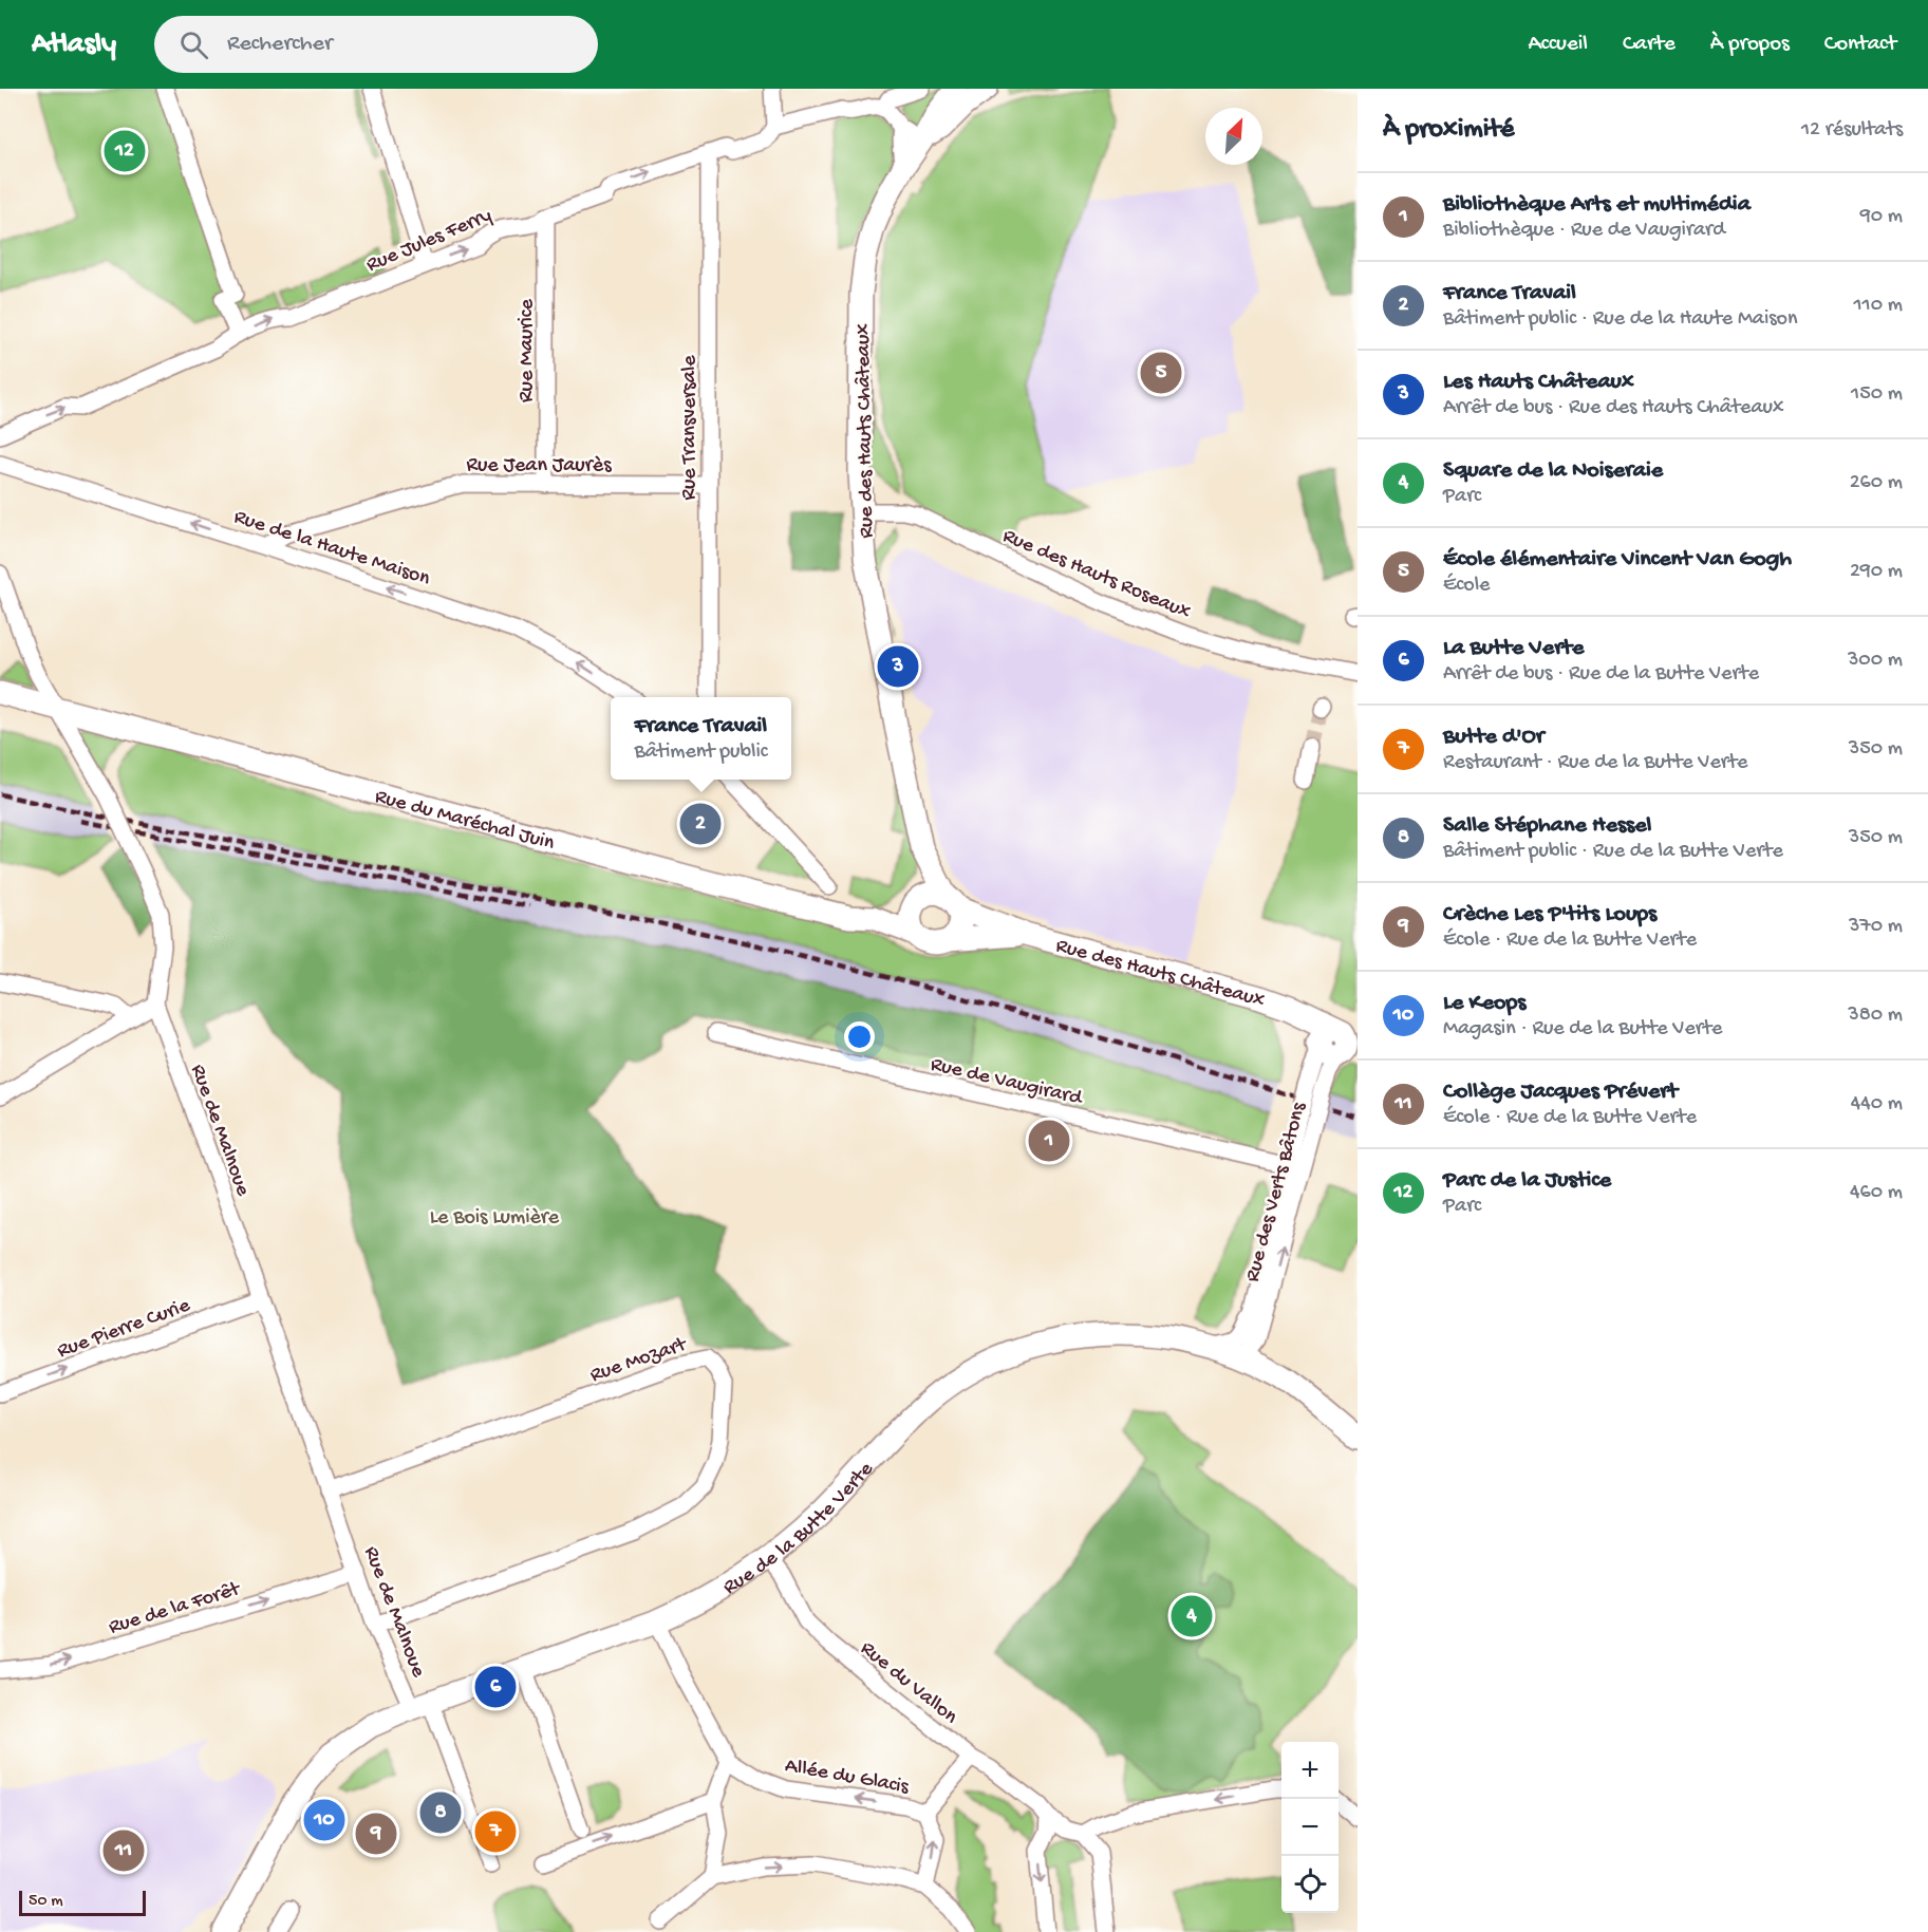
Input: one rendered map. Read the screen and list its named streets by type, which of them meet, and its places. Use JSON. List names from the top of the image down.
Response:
{
  "streets": {
    "street": [
      "Rue Jules Ferry",
      "Rue Maurice",
      "Rue Transversale",
      "Rue des Hauts Châteaux",
      "Rue Jean Jaurès",
      "Rue de la Haute Maison",
      "Rue des Hauts Roseaux",
      "Rue du Maréchal Juin",
      "Rue de Vaugirard",
      "Rue de Malnoue",
      "Rue des Verts Bâtons",
      "Rue Pierre Curie",
      "Rue Mozart",
      "Rue de la Butte Verte",
      "Rue de la Forêt",
      "Rue du Vallon",
      "Allée du Glacis"
    ]
  },
  "crossings": [
    ["Rue Jules Ferry", "Rue Maurice"],
    ["Rue Jules Ferry", "Rue Transversale"],
    ["Rue Maurice", "Rue Jean Jaurès"],
    ["Rue Transversale", "Rue Jean Jaurès"],
    ["Rue des Hauts Châteaux", "Rue des Hauts Roseaux"],
    ["Rue des Hauts Châteaux", "Rue du Maréchal Juin"],
    ["Rue des Hauts Châteaux", "Rue des Verts Bâtons"],
    ["Rue Jean Jaurès", "Rue de la Haute Maison"],
    ["Rue du Maréchal Juin", "Rue de Malnoue"],
    ["Rue de Vaugirard", "Rue des Verts Bâtons"],
    ["Rue de Malnoue", "Rue Pierre Curie"],
    ["Rue de Malnoue", "Rue Mozart"],
    ["Rue de Malnoue", "Rue de la Butte Verte"],
    ["Rue de Malnoue", "Rue de la Forêt"],
    ["Rue des Verts Bâtons", "Rue de la Butte Verte"],
    ["Rue de la Butte Verte", "Rue du Vallon"],
    ["Rue de la Butte Verte", "Allée du Glacis"],
    ["Rue du Vallon", "Allée du Glacis"]
  ],
  "one_way": [
    "Rue Jules Ferry",
    "Rue de la Haute Maison",
    "Rue Pierre Curie",
    "Rue de la Forêt",
    "Allée du Glacis"
  ],
  "parks": ["Le Bois Lumière"],
  "scale_bar": "50 m",
  "north": "top right",
  "page": {
    "header": "Atlasly",
    "search": "Rechercher",
    "nav": [
      "Accueil",
      "Carte",
      "À propos",
      "Contact"
    ],
    "heading": ["À proximité", "12 résultats"],
    "pins": [
      "12",
      "5",
      "3",
      "2",
      "1",
      "4",
      "6",
      "8",
      "10",
      "7",
      "9",
      "11"
    ],
    "list": [
      {
        "mark": "1",
        "name": "Bibliothèque Arts et multimédia",
        "note": "Bibliothèque · Rue de Vaugirard",
        "value": "90 m"
      },
      {
        "mark": "2",
        "name": "France Travail",
        "note": "Bâtiment public · Rue de la Haute Maison",
        "value": "110 m"
      },
      {
        "mark": "3",
        "name": "Les Hauts Châteaux",
        "note": "Arrêt de bus · Rue des Hauts Châteaux",
        "value": "150 m"
      },
      {
        "mark": "4",
        "name": "Square de la Noiseraie",
        "note": "Parc",
        "value": "260 m"
      },
      {
        "mark": "5",
        "name": "École élémentaire Vincent Van Gogh",
        "note": "École",
        "value": "290 m"
      },
      {
        "mark": "6",
        "name": "La Butte Verte",
        "note": "Arrêt de bus · Rue de la Butte Verte",
        "value": "300 m"
      },
      {
        "mark": "7",
        "name": "Butte d'Or",
        "note": "Restaurant · Rue de la Butte Verte",
        "value": "350 m"
      },
      {
        "mark": "8",
        "name": "Salle Stéphane Hessel",
        "note": "Bâtiment public · Rue de la Butte Verte",
        "value": "350 m"
      },
      {
        "mark": "9",
        "name": "Crèche Les P'tits Loups",
        "note": "École · Rue de la Butte Verte",
        "value": "370 m"
      },
      {
        "mark": "10",
        "name": "Le Keops",
        "note": "Magasin · Rue de la Butte Verte",
        "value": "380 m"
      },
      {
        "mark": "11",
        "name": "Collège Jacques Prévert",
        "note": "École · Rue de la Butte Verte",
        "value": "440 m"
      },
      {
        "mark": "12",
        "name": "Parc de la Justice",
        "note": "Parc",
        "value": "460 m"
      }
    ],
    "popup": ["France Travail", "Bâtiment public"],
    "map_buttons": ["+", "−"],
    "scale": "50 m"
  }
}
